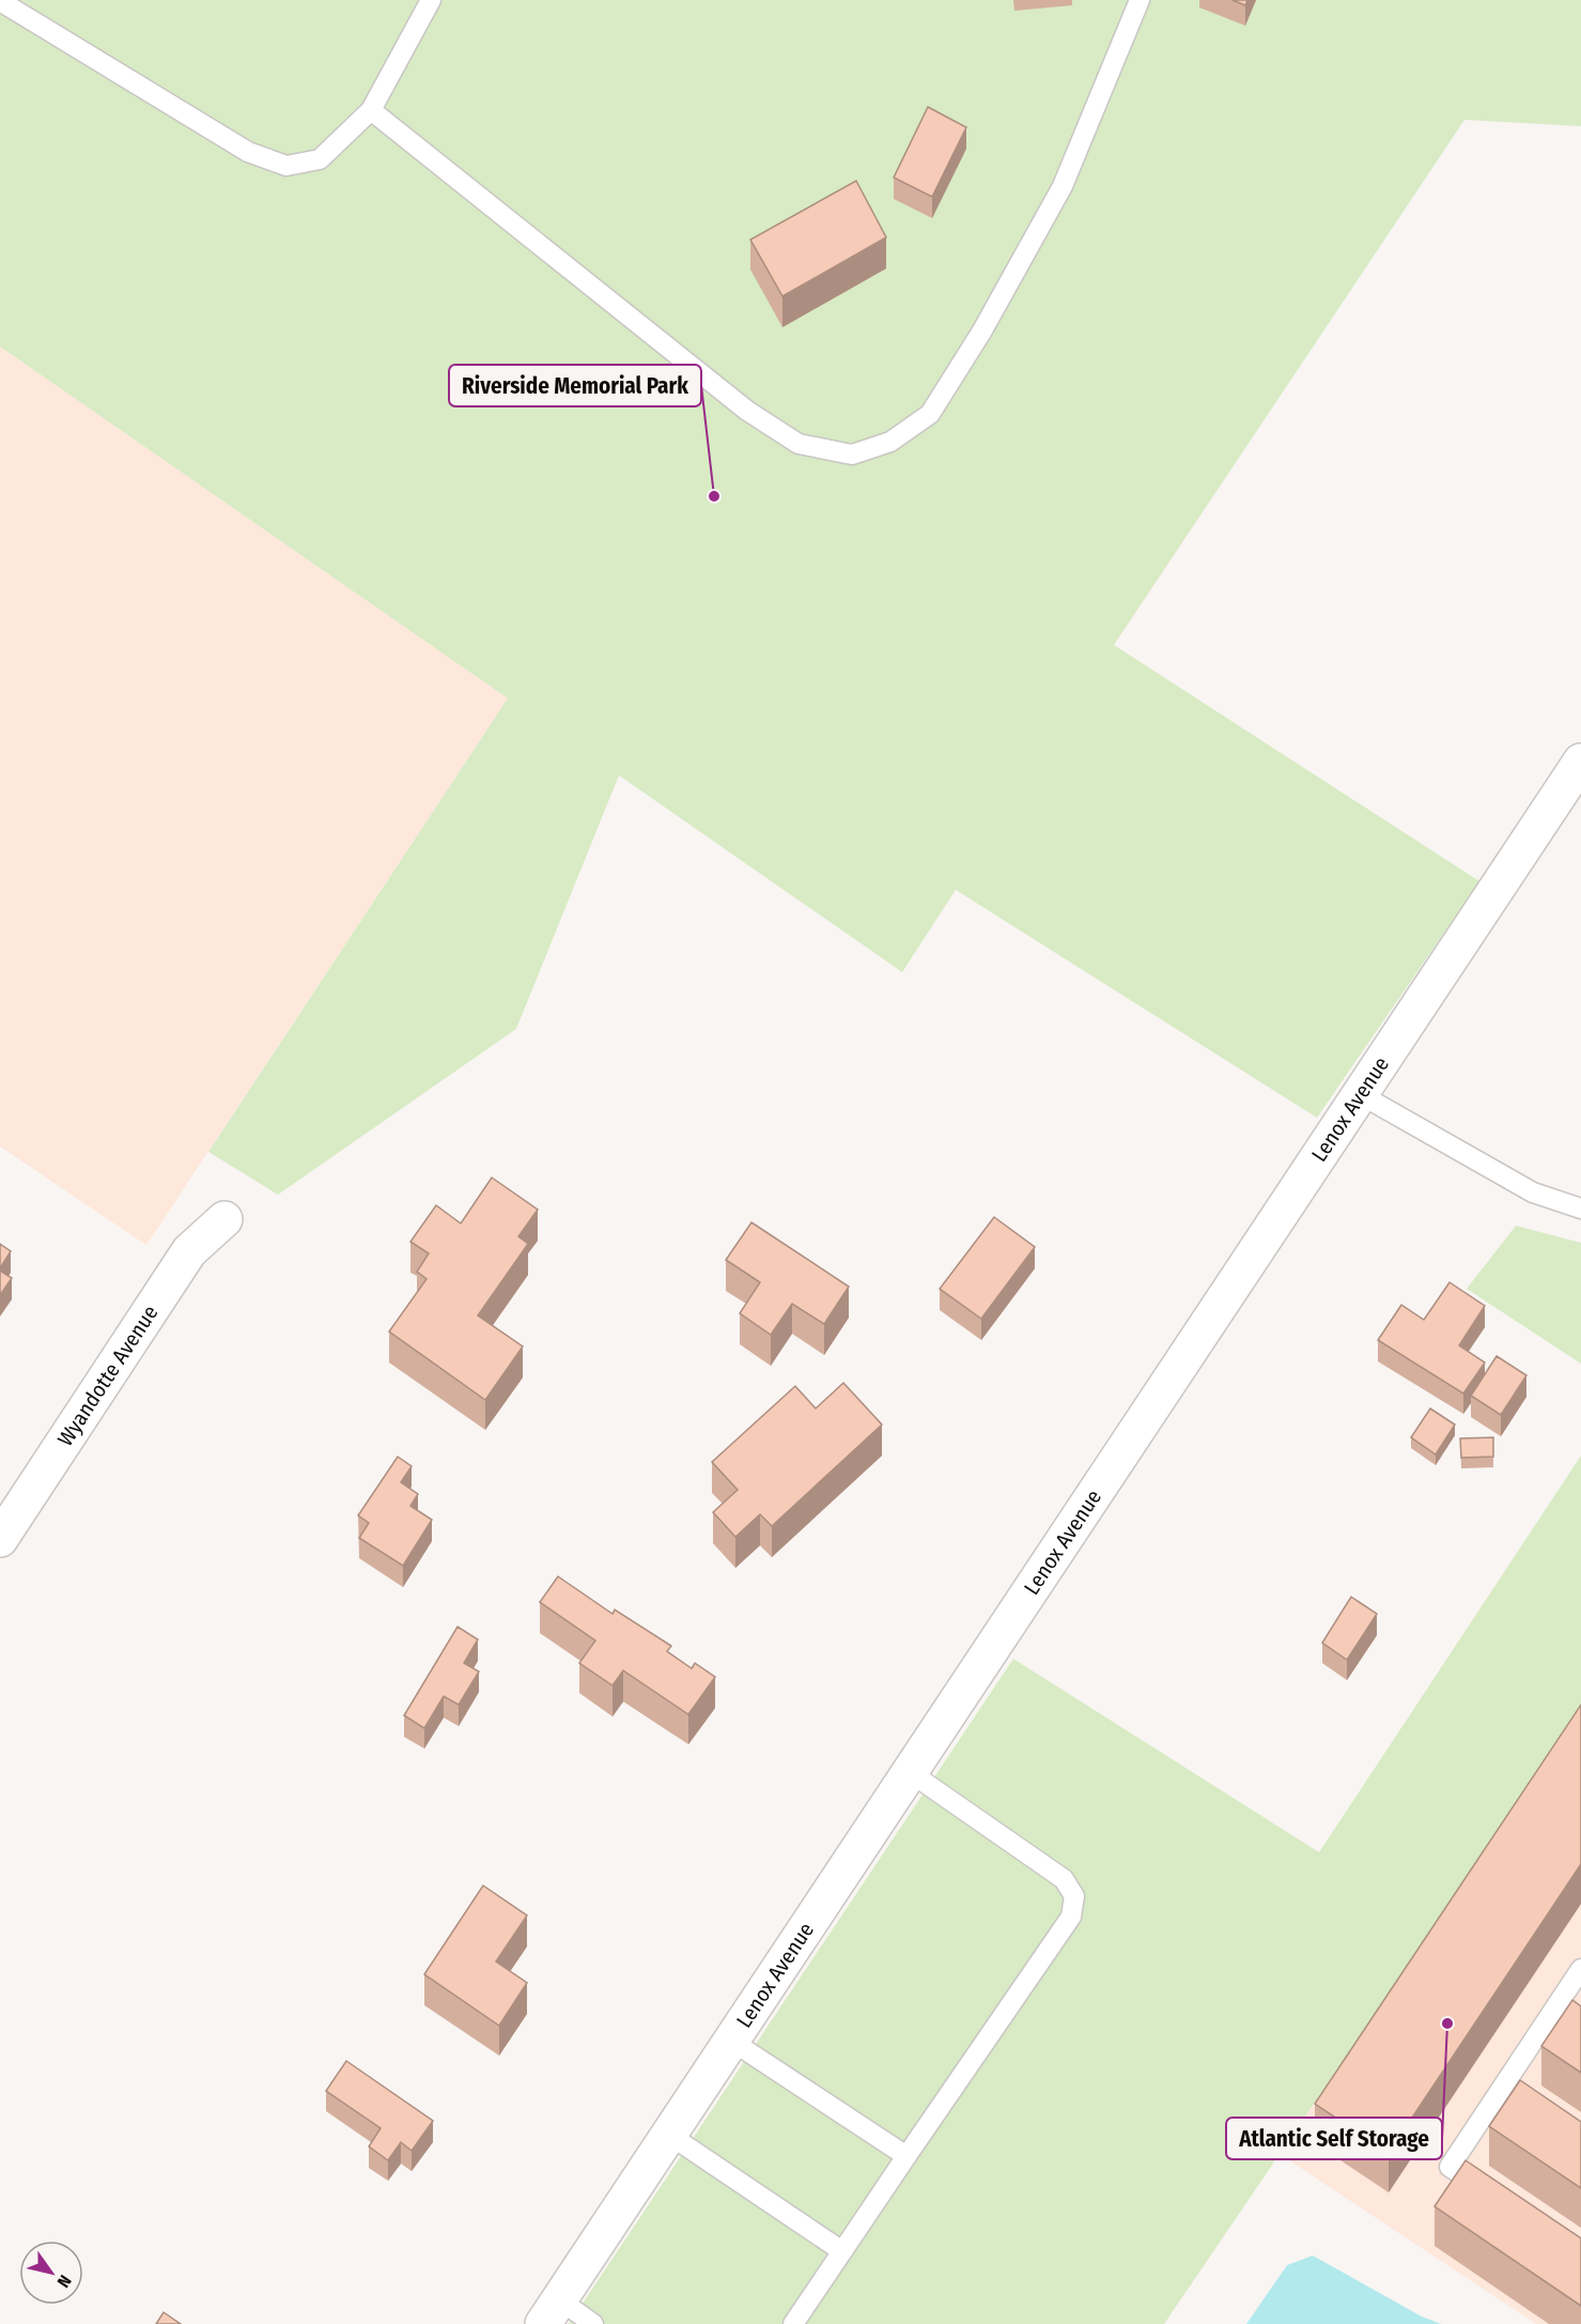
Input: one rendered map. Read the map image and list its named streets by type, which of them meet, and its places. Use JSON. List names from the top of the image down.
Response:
{
  "streets": {
    "street": ["Lenox Avenue", "Wyandotte Avenue"]
  },
  "places": ["Riverside Memorial Park", "Atlantic Self Storage"],
  "north": "bottom right"
}
